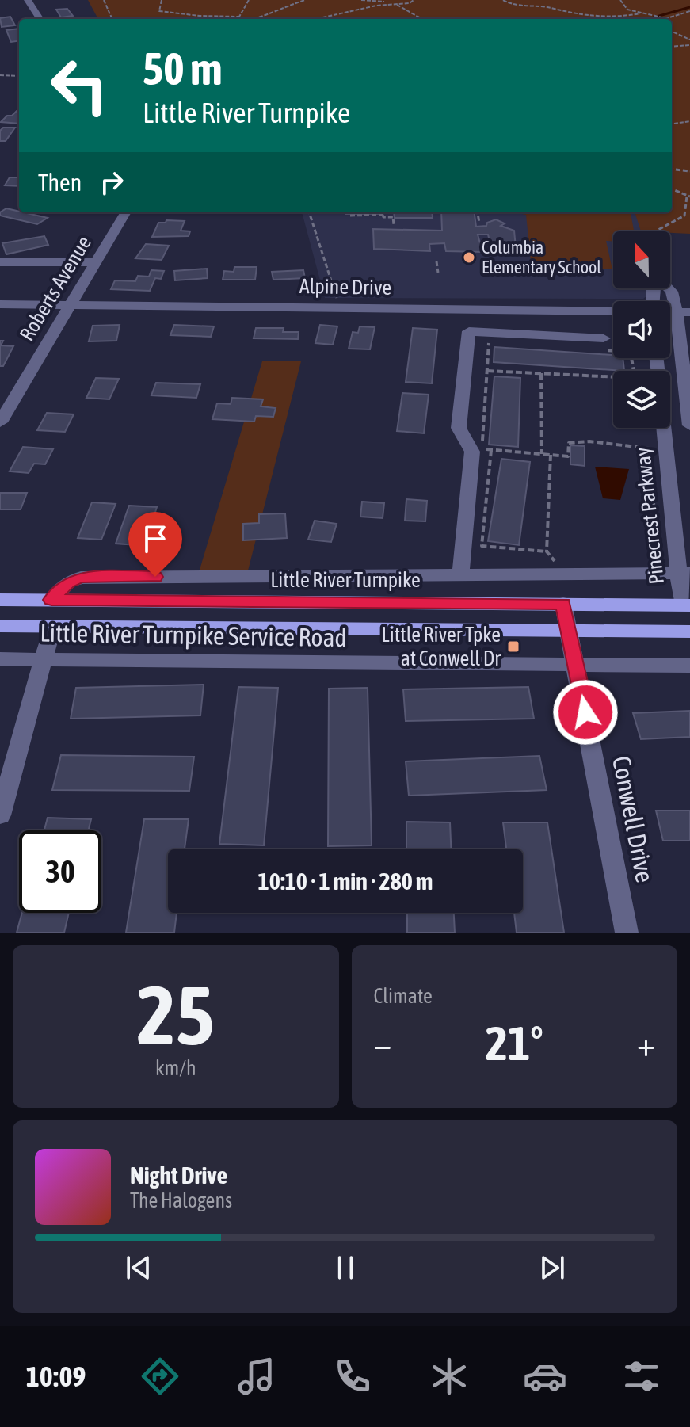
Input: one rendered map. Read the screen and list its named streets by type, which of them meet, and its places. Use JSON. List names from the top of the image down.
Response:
{
  "streets": {
    "main road": ["Little River Turnpike"],
    "street": [
      "Alpine Drive",
      "Roberts Avenue",
      "Pinecrest Parkway",
      "Little River Turnpike Service Road",
      "Conwell Drive"
    ]
  },
  "crossings": [
    ["Alpine Drive", "Roberts Avenue"],
    ["Pinecrest Parkway", "Little River Turnpike"],
    ["Pinecrest Parkway", "Little River Turnpike Service Road"],
    ["Little River Turnpike", "Little River Turnpike Service Road"],
    ["Little River Turnpike", "Conwell Drive"],
    ["Little River Turnpike Service Road", "Conwell Drive"]
  ],
  "places": {
    "other": ["Columbia Elementary School"],
    "transit": ["Little River Tpke at Conwell Dr"]
  },
  "north": "top",
  "page": {
    "turn": ["50 m", "Little River Turnpike"],
    "then": "Then",
    "limit": "30",
    "trip": "10:10 · 1 min · 280 m",
    "tile": [
      ["25", "km/h"],
      "Climate"
    ],
    "heat": ["−", "21°", "+"],
    "song": ["Night Drive", "The Halogens"],
    "tabs": "10:09"
  }
}
